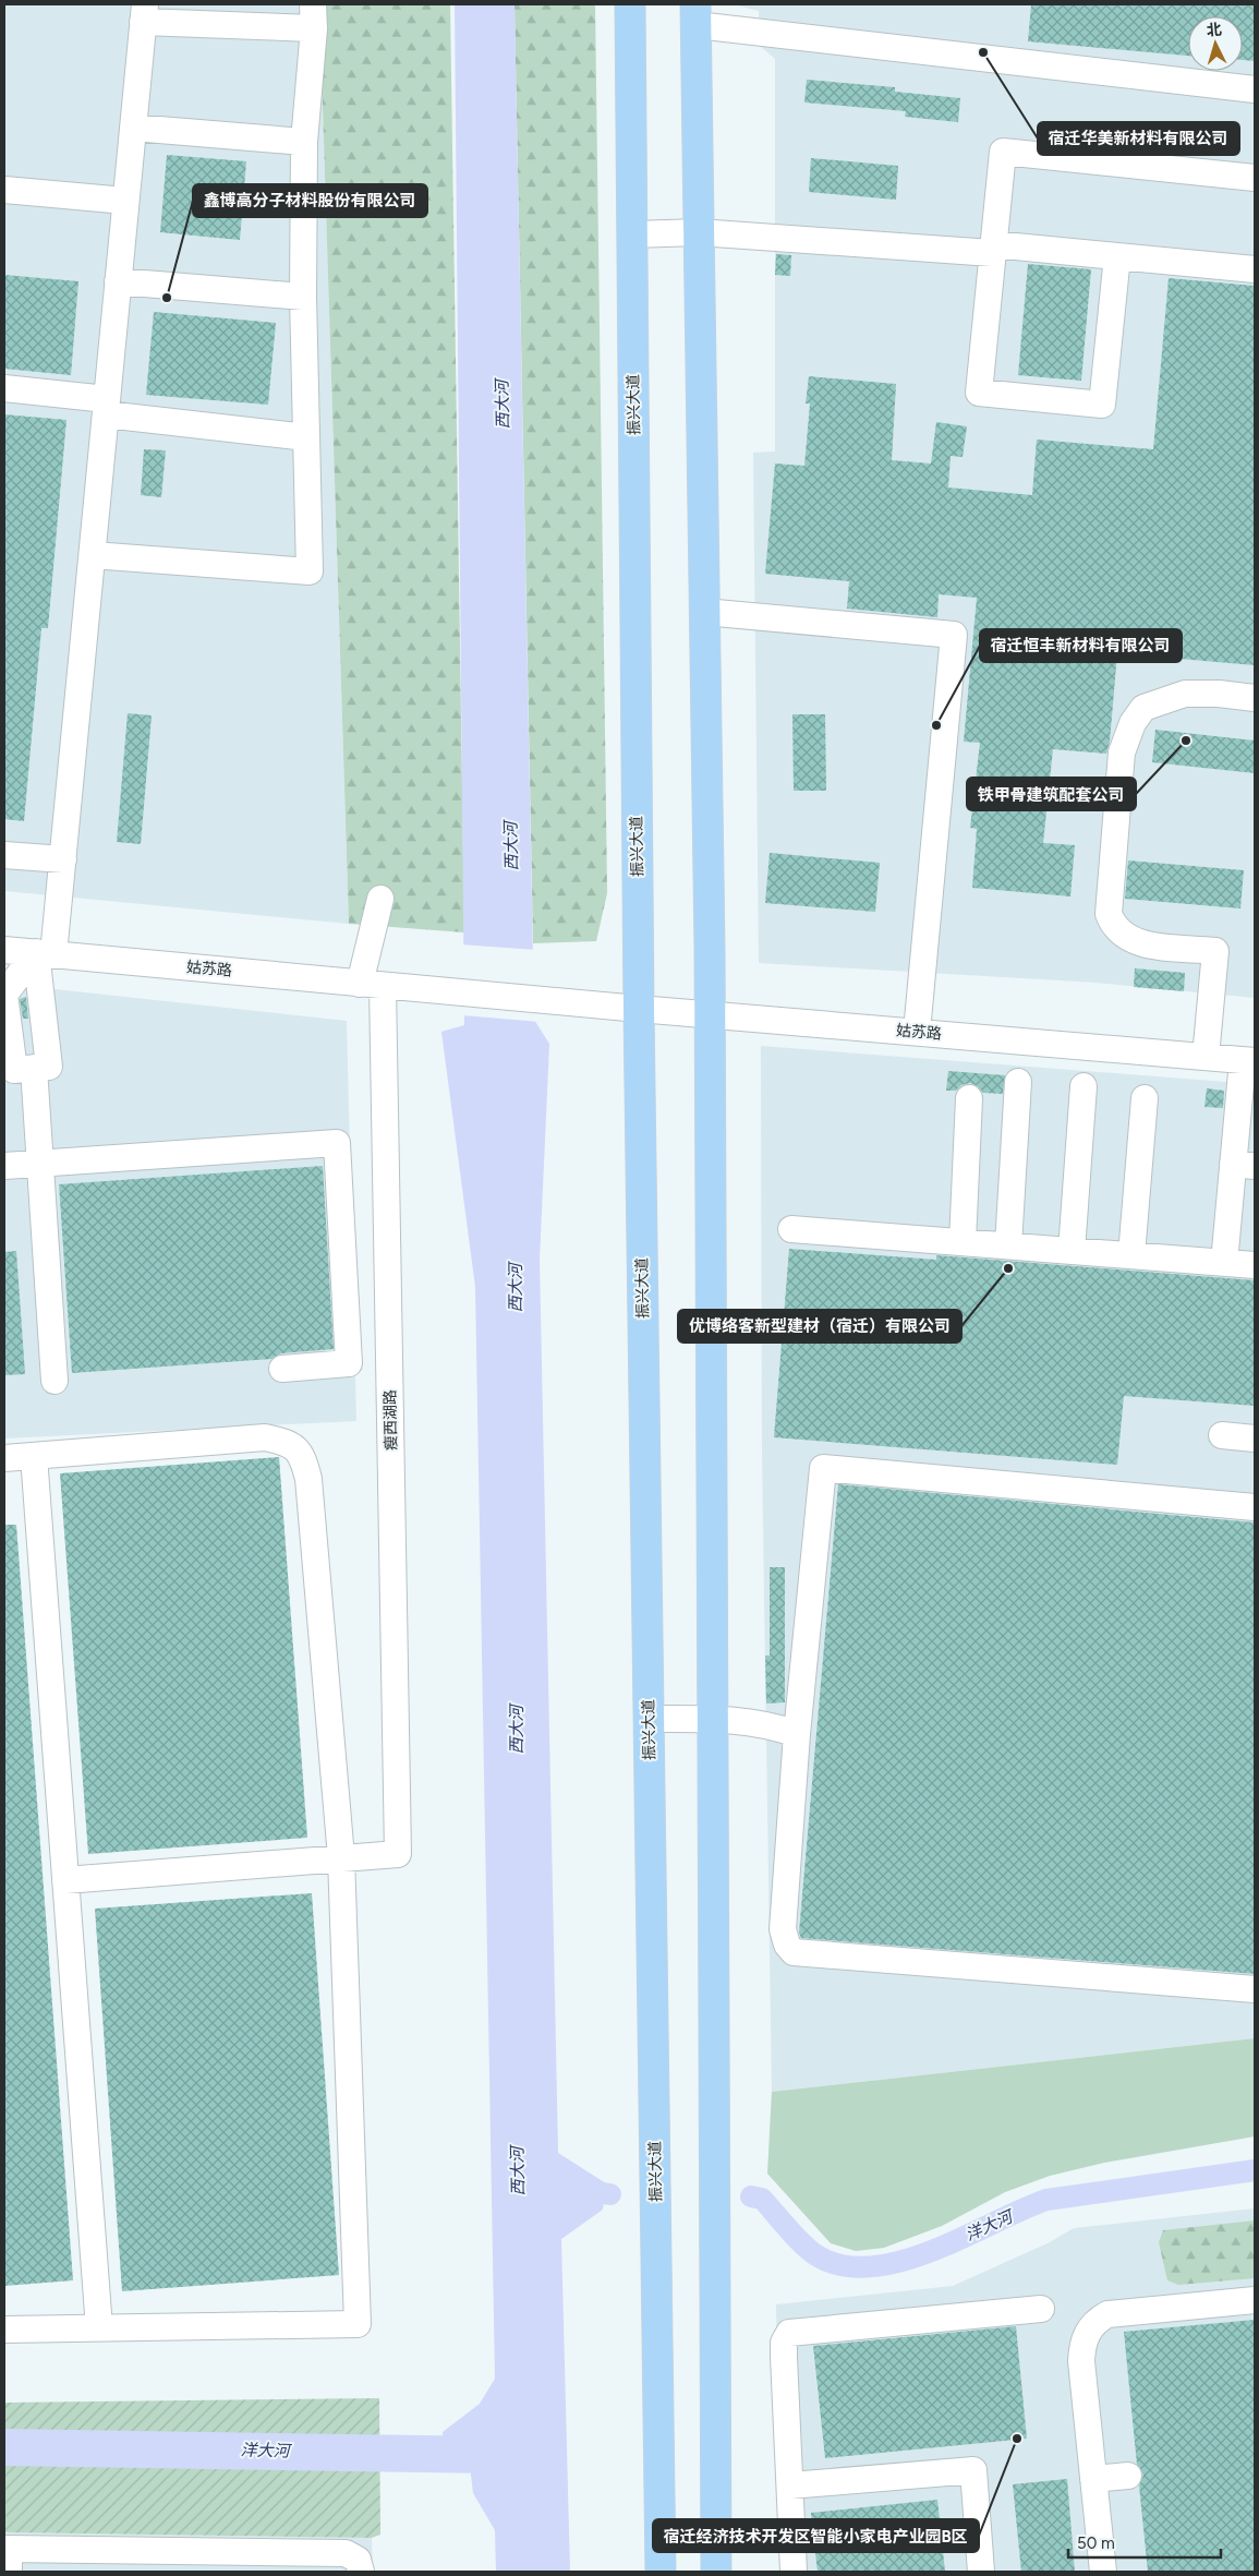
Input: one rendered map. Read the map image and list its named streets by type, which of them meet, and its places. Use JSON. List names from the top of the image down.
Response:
{
  "streets": {
    "main road": ["振兴大道"],
    "street": ["姑苏路", "瘦西湖路"]
  },
  "crossings": [
    ["振兴大道", "姑苏路"],
    ["姑苏路", "瘦西湖路"]
  ],
  "water": ["西大河", "洋大河"],
  "places": [
    "宿迁华美新材料有限公司",
    "鑫博高分子材料股份有限公司",
    "宿迁恒丰新材料有限公司",
    "铁甲骨建筑配套公司",
    "优博络客新型建材（宿迁）有限公司",
    "宿迁经济技术开发区智能小家电产业园B区"
  ],
  "scale_bar": "50 m",
  "north": "top"
}
